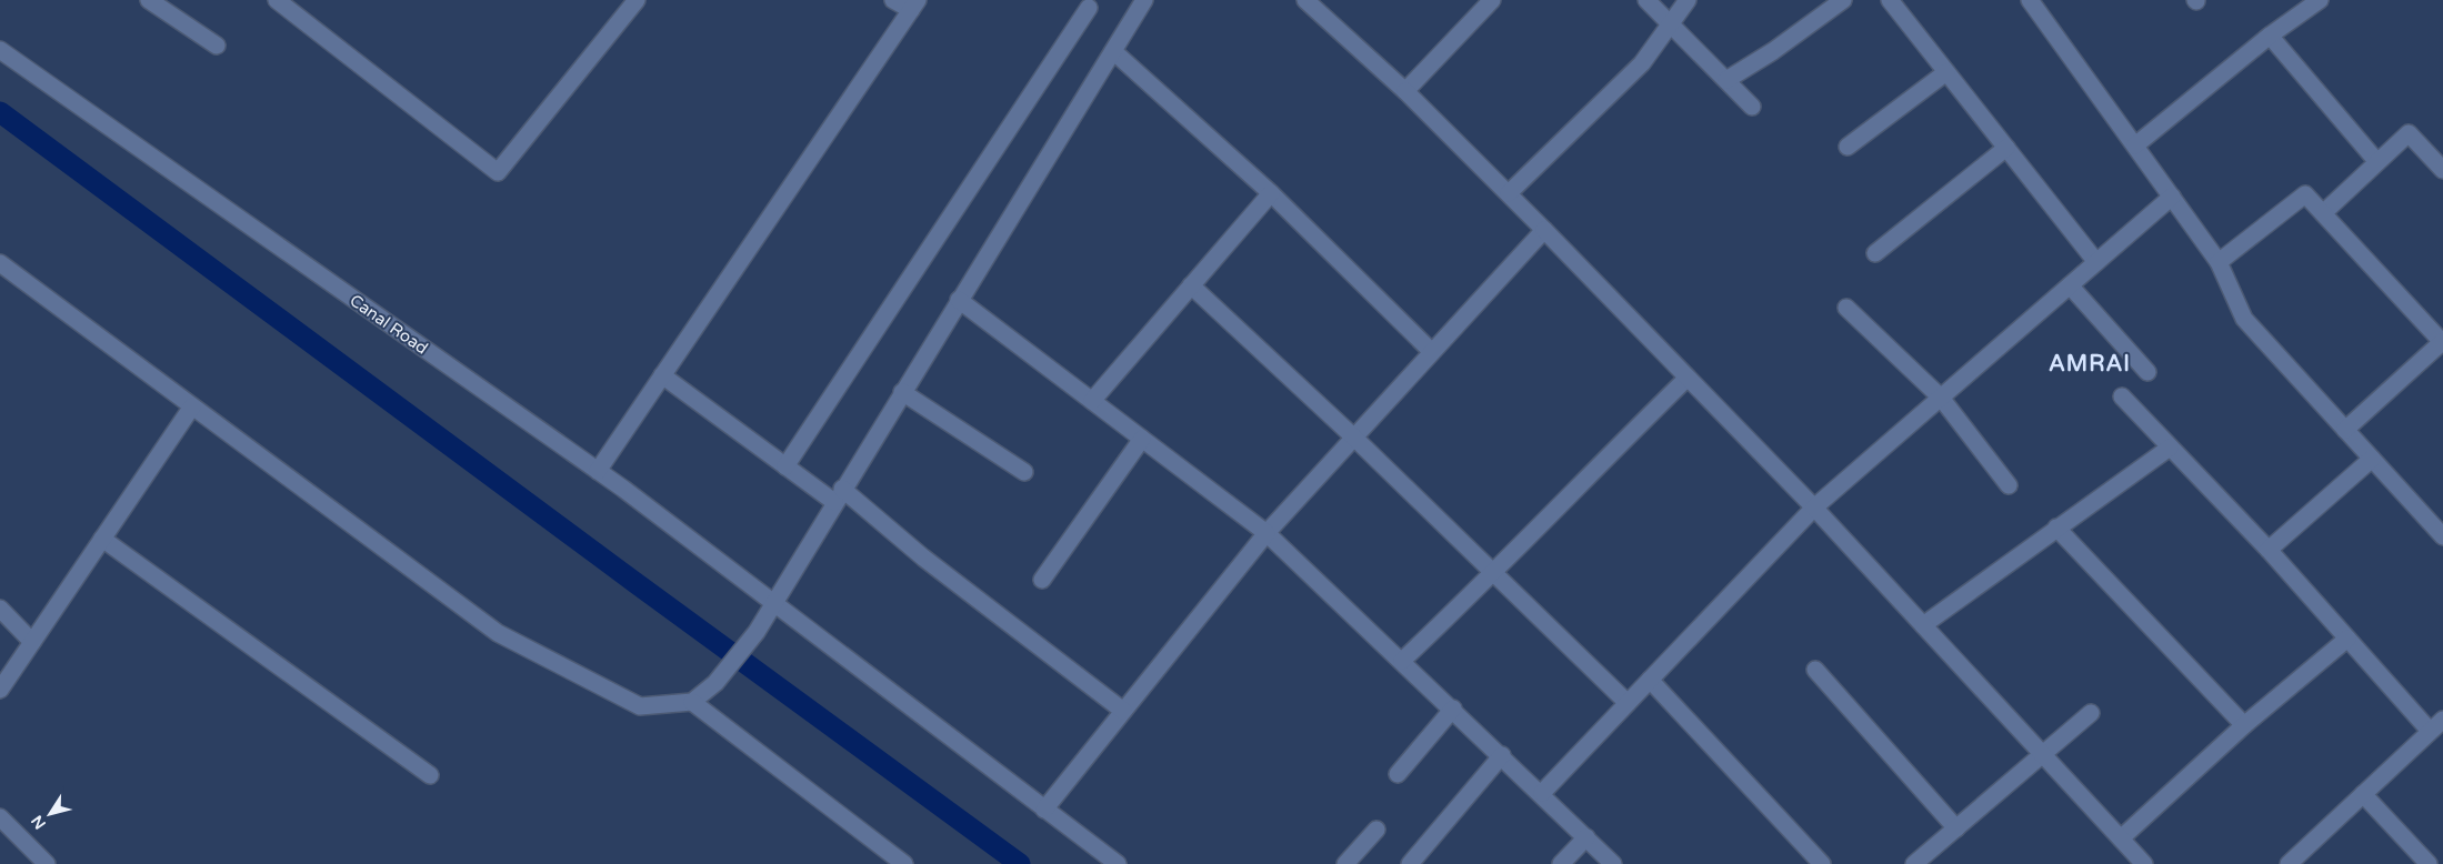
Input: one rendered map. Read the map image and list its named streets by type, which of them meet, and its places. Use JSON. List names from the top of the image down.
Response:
{
  "streets": {
    "street": ["Canal Road"]
  },
  "districts": ["AMRAI"],
  "north": "bottom left"
}
